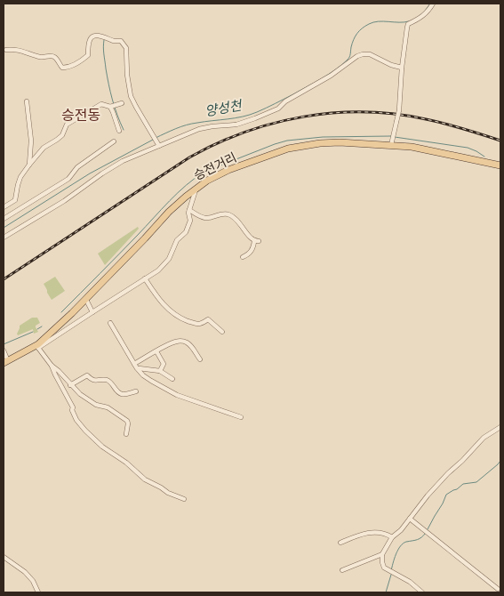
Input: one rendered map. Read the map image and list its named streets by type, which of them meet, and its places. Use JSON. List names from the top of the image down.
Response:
{
  "streets": {
    "main road": ["승전거리"]
  },
  "districts": ["승전동"],
  "water": ["양성천"]
}
